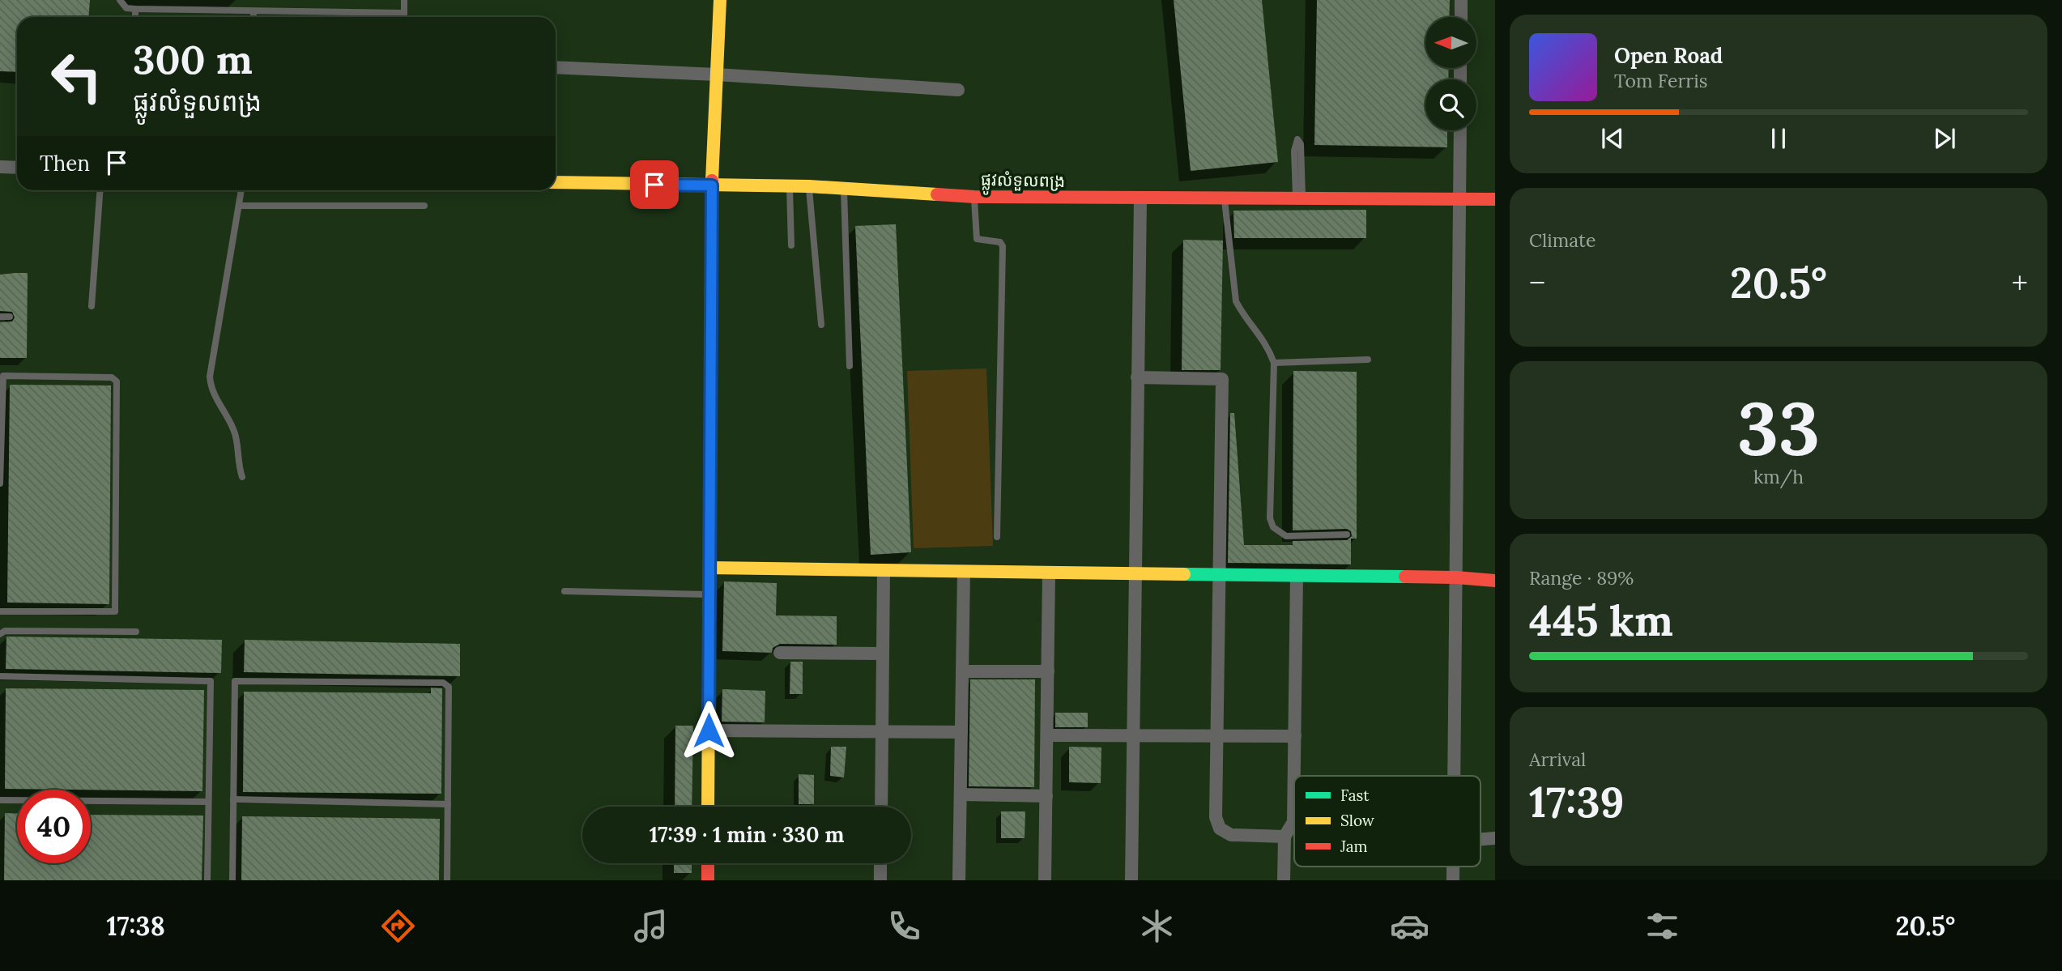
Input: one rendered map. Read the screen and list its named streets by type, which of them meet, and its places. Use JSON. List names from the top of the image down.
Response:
{
  "streets": {
    "street": ["ផ្លូវលំទួលពង្រ"]
  },
  "legend": ["Fast", "Slow", "Jam"],
  "north": "left",
  "page": {
    "turn": ["300 m", "ផ្លូវលំទួលពង្រ"],
    "song": ["Open Road", "Tom Ferris"],
    "then": "Then",
    "tile": [
      "Climate",
      ["33", "km/h"],
      ["Range · 89%", "445 km"],
      ["Arrival", "17:39"]
    ],
    "heat": ["−", "20.5°", "+"],
    "limit": "40",
    "trip": "17:39 · 1 min · 330 m",
    "tabs": ["17:38", "20.5°"]
  }
}
